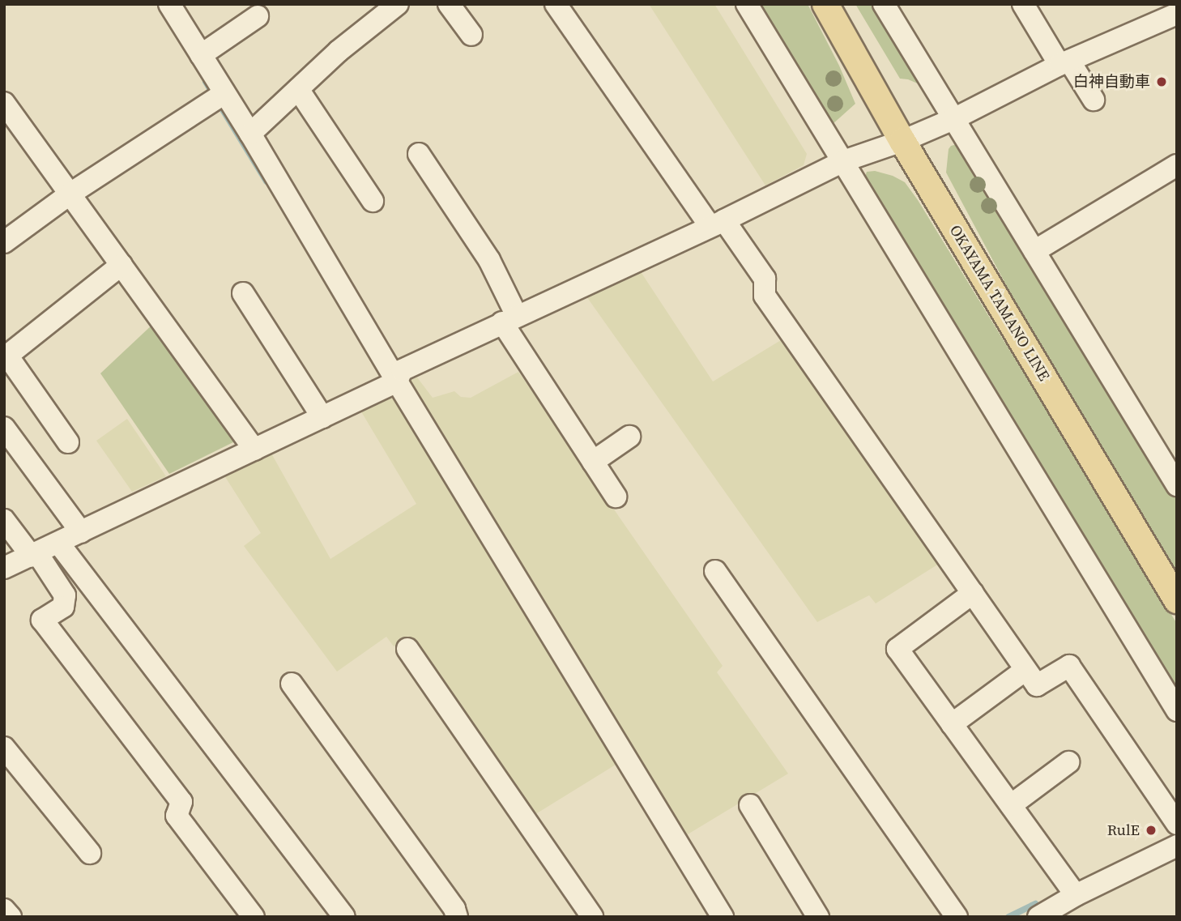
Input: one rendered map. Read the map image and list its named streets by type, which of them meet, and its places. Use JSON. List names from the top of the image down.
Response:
{
  "streets": {
    "main road": ["OKAYAMA TAMANO LINE"]
  },
  "places": ["白神自動車", "RulE"]
}
